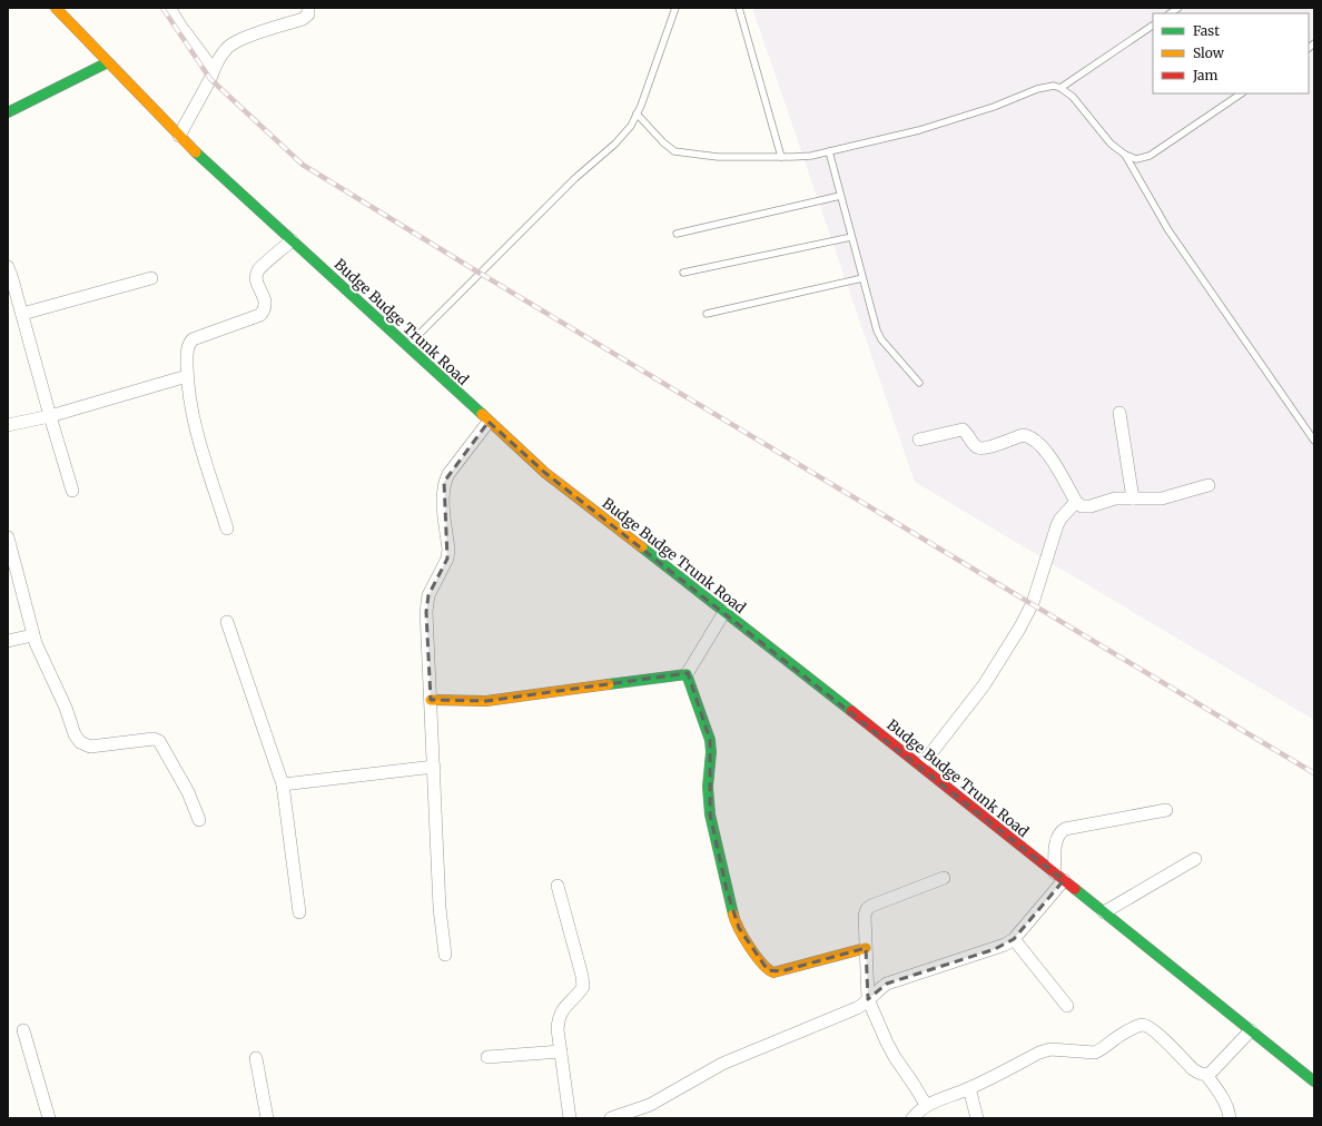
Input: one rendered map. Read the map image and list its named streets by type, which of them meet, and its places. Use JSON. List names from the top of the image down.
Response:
{
  "streets": {
    "main road": ["Budge Budge Trunk Road"]
  },
  "legend": ["Fast", "Slow", "Jam"]
}
